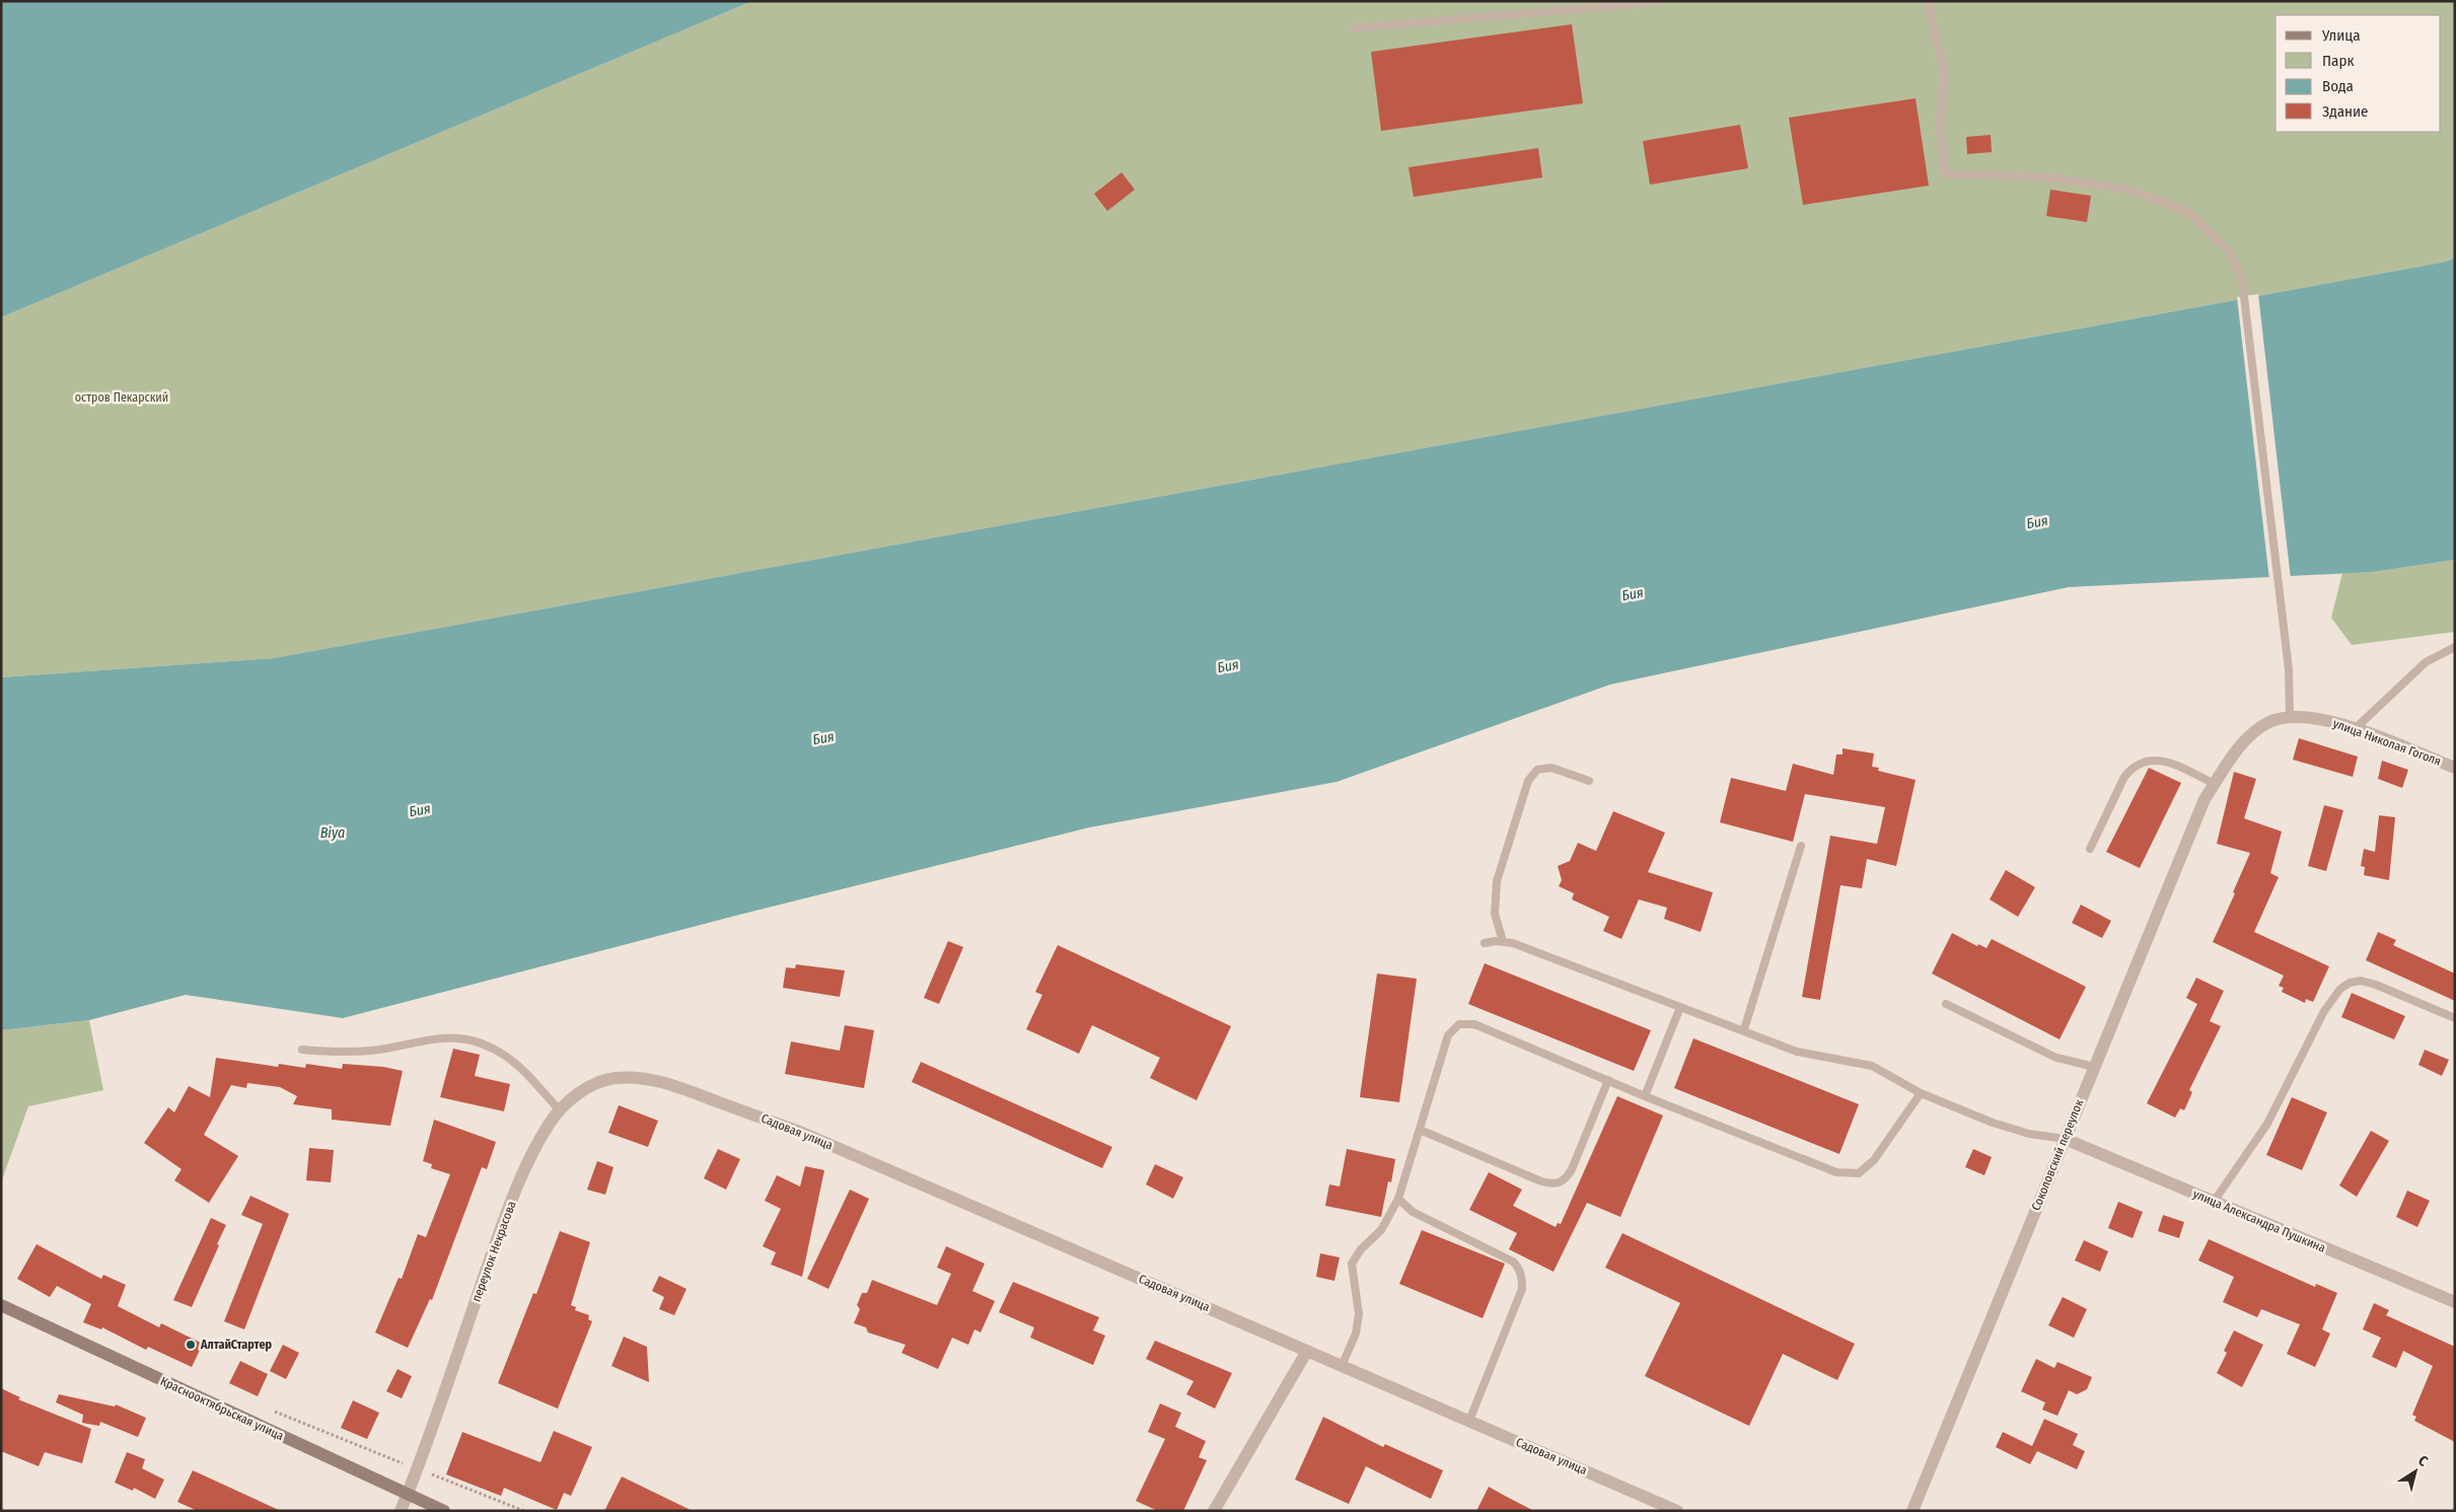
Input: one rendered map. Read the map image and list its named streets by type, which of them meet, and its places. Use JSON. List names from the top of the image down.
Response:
{
  "streets": {
    "main road": ["Краснооктябрьская улица"],
    "street": [
      "улица Николая Гоголя",
      "Садовая улица",
      "Соколовский переулок",
      "улица Александра Пушкина",
      "переулок Некрасова"
    ]
  },
  "crossings": [
    ["улица Николая Гоголя", "Соколовский переулок"],
    ["Садовая улица", "переулок Некрасова"],
    ["Соколовский переулок", "улица Александра Пушкина"],
    ["переулок Некрасова", "Краснооктябрьская улица"]
  ],
  "water": ["Бия", "Biya"],
  "parks": ["остров Пекарский"],
  "places": ["АлтайСтартер"],
  "legend": [
    "Улица",
    "Парк",
    "Вода",
    "Здание"
  ],
  "north": "top right"
}
